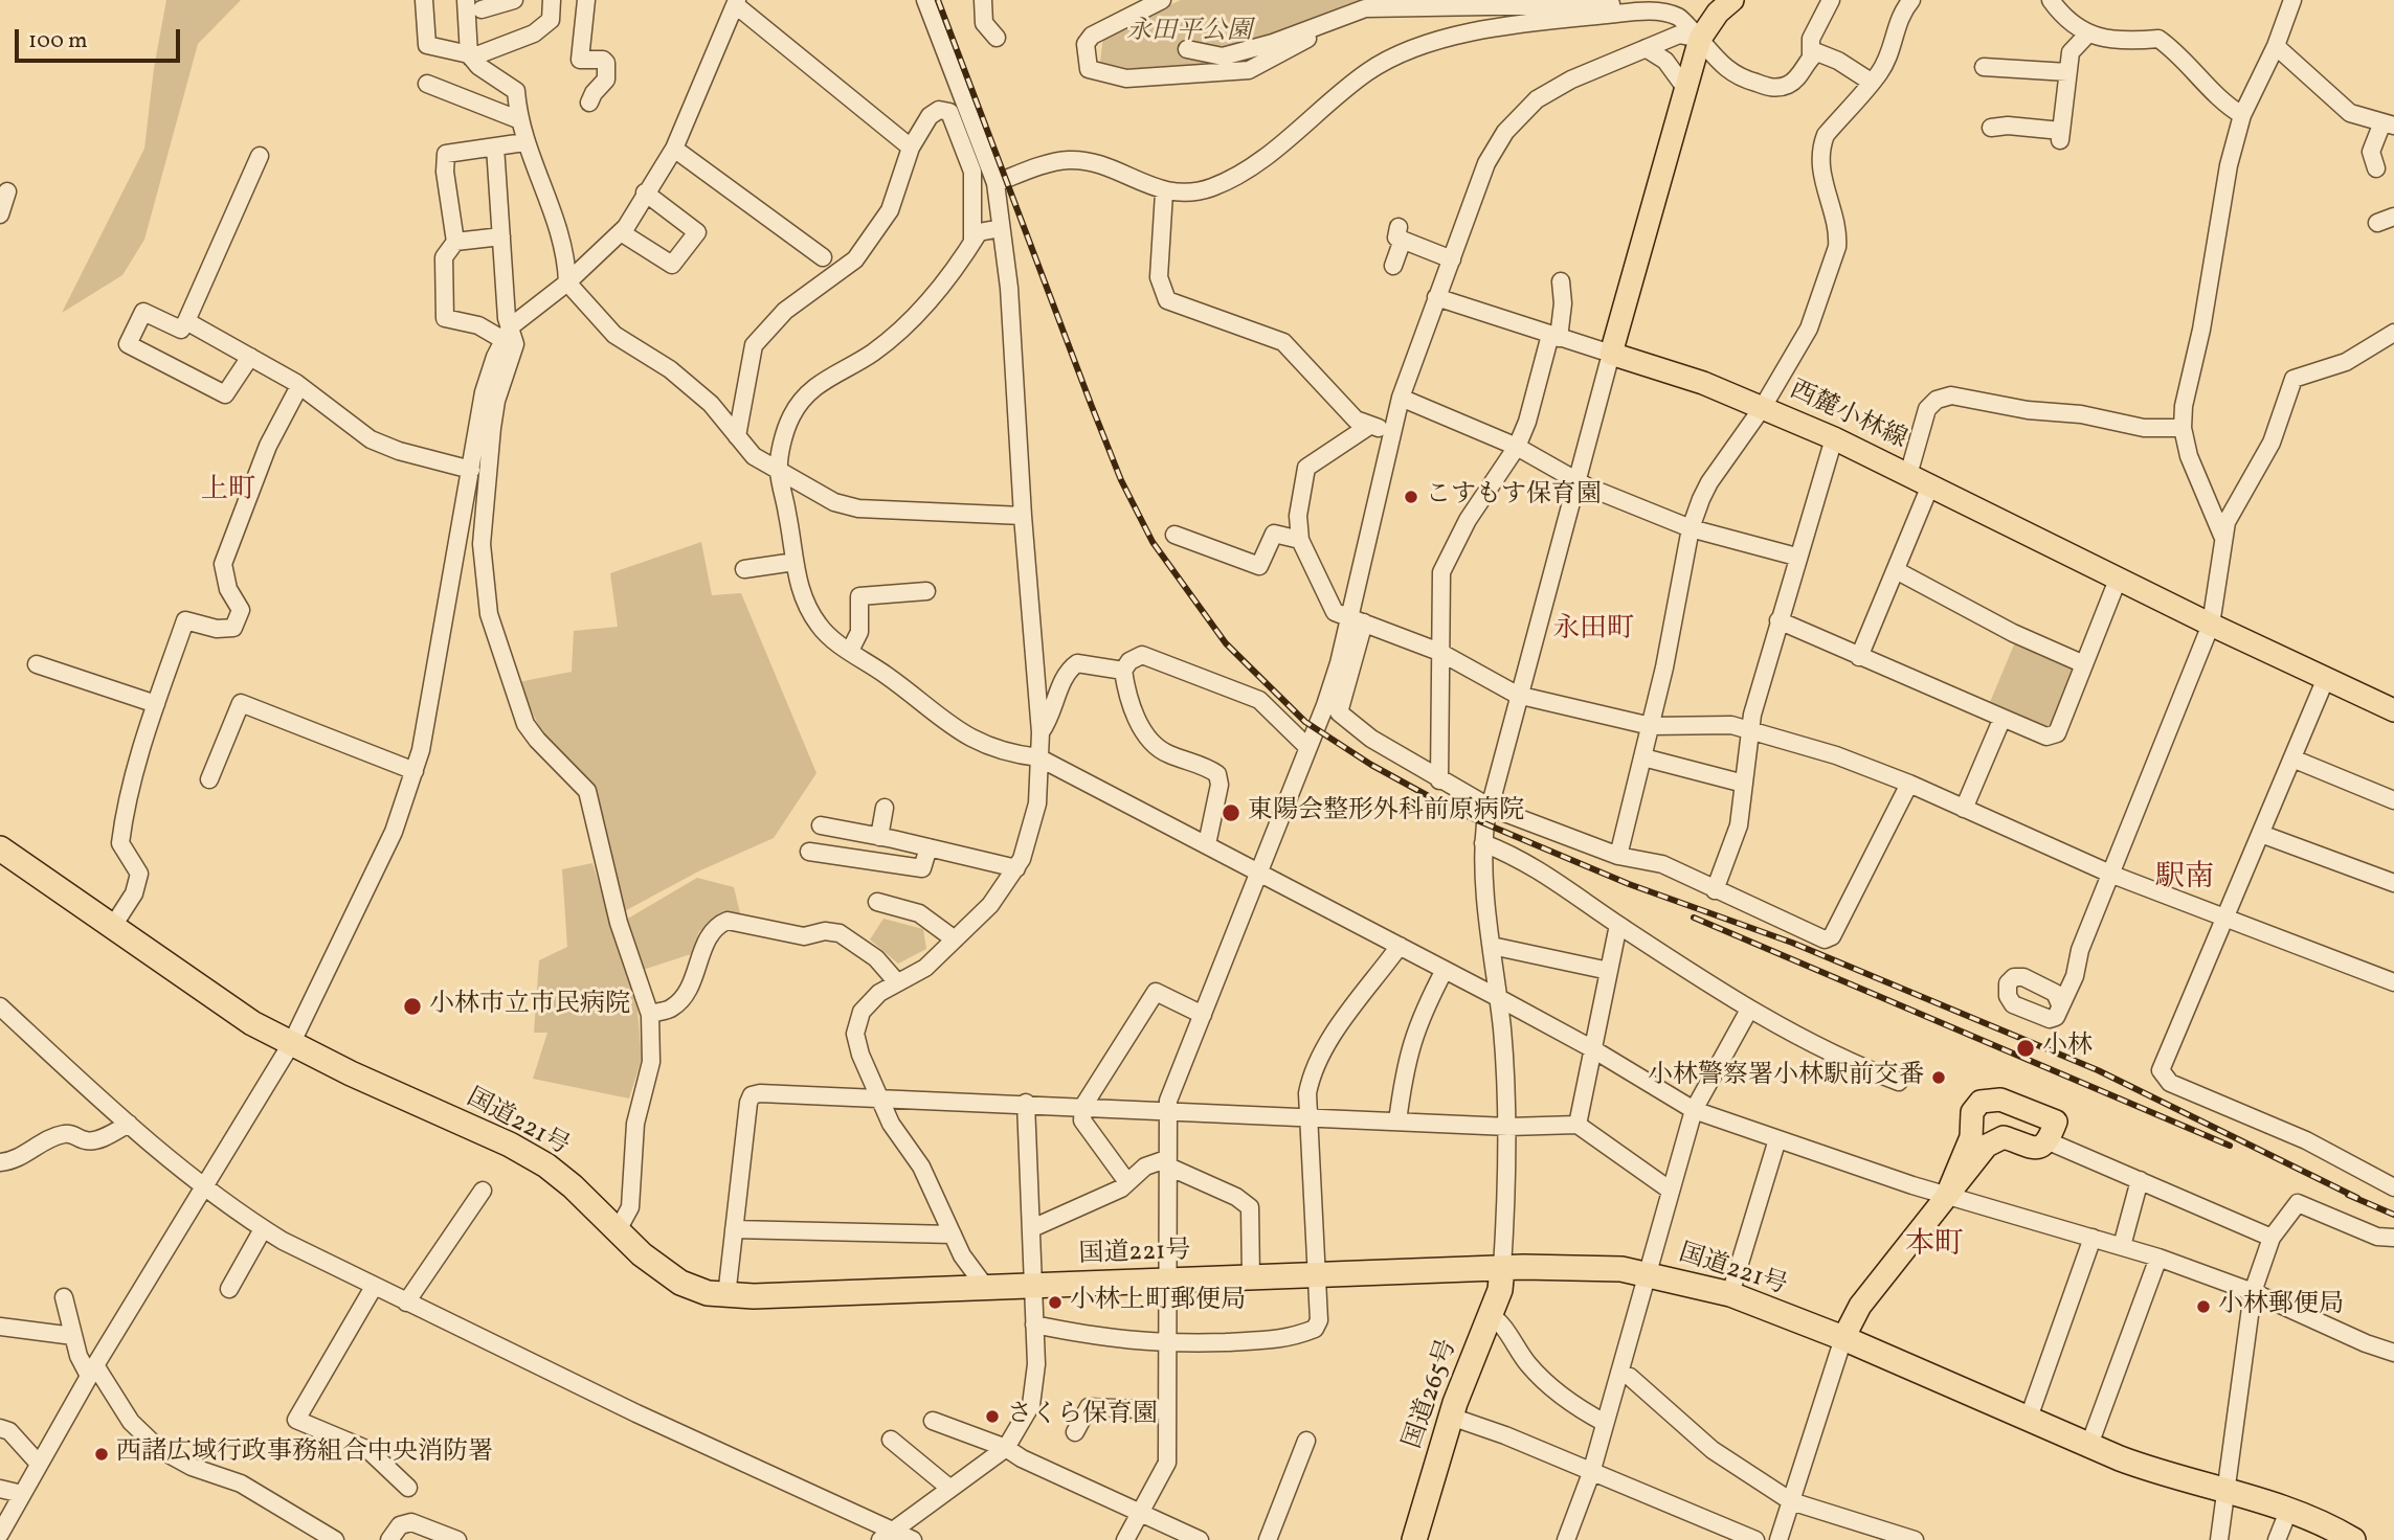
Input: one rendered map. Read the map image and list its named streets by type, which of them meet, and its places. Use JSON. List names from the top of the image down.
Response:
{
  "streets": {
    "highway": ["国道221号", "国道265号"],
    "main road": ["西麓小林線"]
  },
  "crossings": [
    ["国道221号", "国道265号"]
  ],
  "districts": [
    "上町",
    "永田町",
    "駅南",
    "本町"
  ],
  "parks": ["永田平公園"],
  "places": [
    "こすもす保育園",
    "東陽会整形外科前原病院",
    "小林市立市民病院",
    "小林",
    "小林警察署小林駅前交番",
    "小林上町郵便局",
    "小林郵便局",
    "さくら保育園",
    "西諸広域行政事務組合中央消防署"
  ],
  "scale_bar": "100 m"
}
